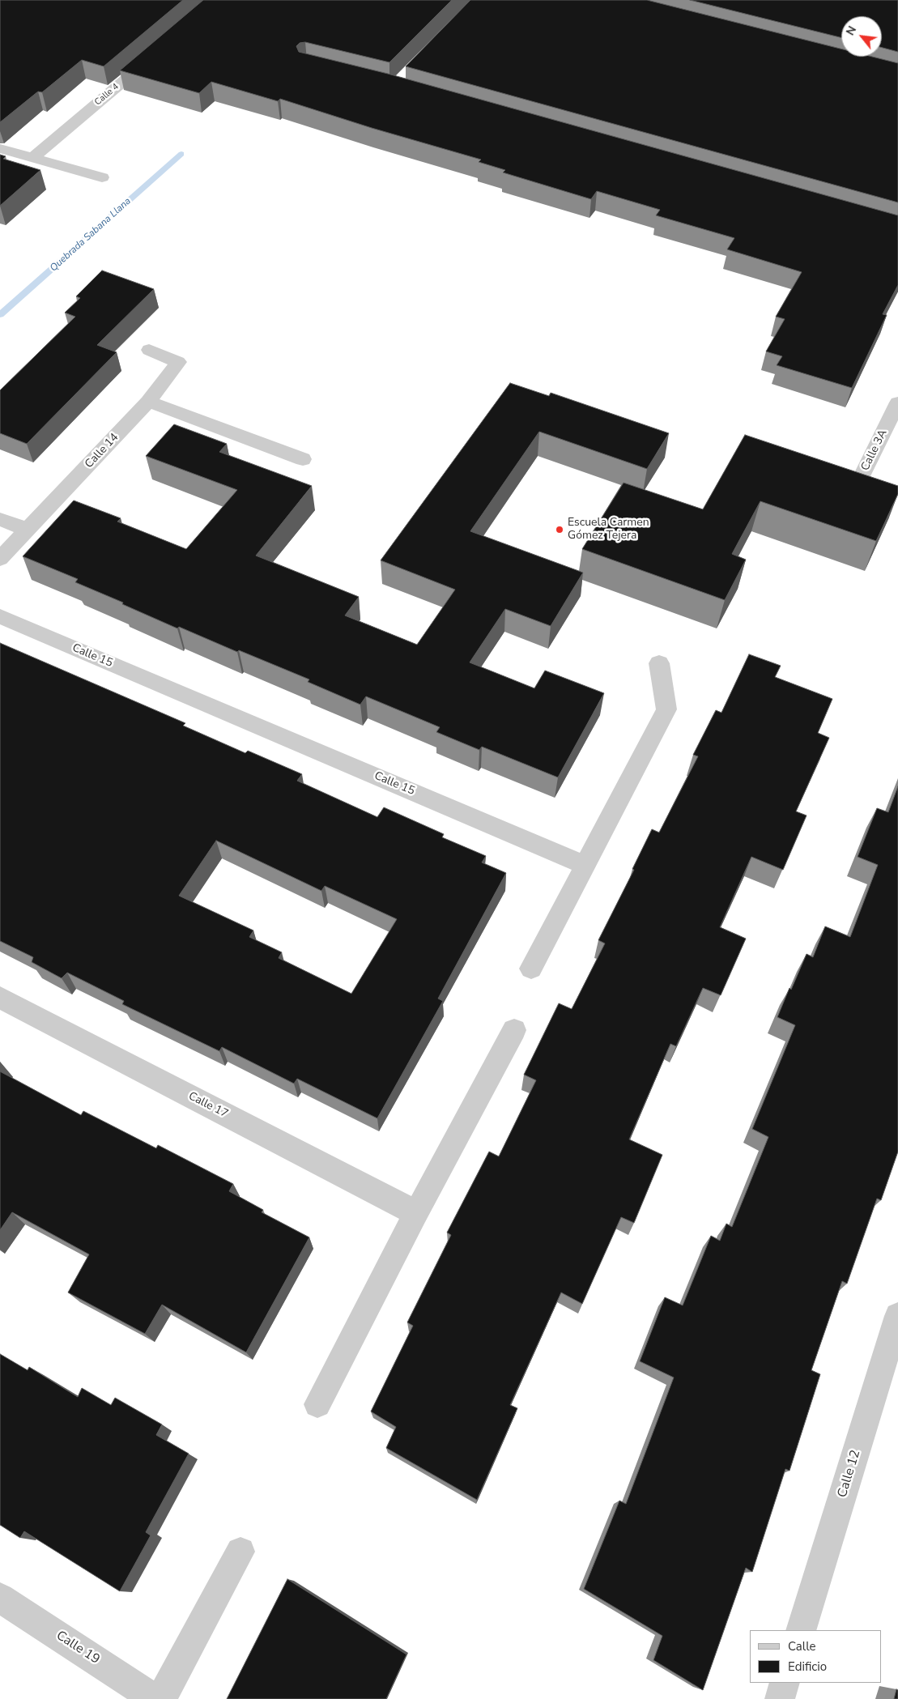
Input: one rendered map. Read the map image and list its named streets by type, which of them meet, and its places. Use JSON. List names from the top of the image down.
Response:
{
  "streets": {
    "street": [
      "Calle 4",
      "Calle 3A",
      "Calle 14",
      "Calle 15",
      "Calle 17",
      "Calle 12",
      "Calle 19"
    ]
  },
  "water": ["Quebrada Sabana Llana"],
  "places": ["Escuela Carmen Gómez Tejera"],
  "legend": ["Calle", "Edificio"],
  "north": "top left"
}
